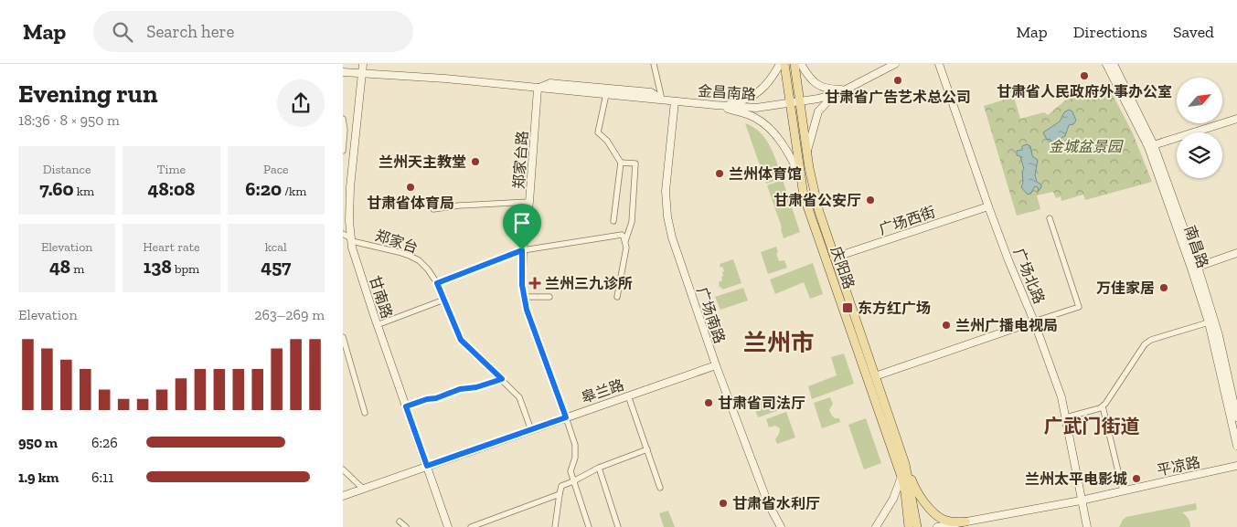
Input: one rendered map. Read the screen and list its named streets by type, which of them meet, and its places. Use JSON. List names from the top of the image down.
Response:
{
  "streets": {
    "main road": ["庆阳路"],
    "street": [
      "金昌南路",
      "郑家台路",
      "广场西街",
      "郑家台",
      "南昌路",
      "广场北路",
      "甘南路",
      "广场南路",
      "皋兰路",
      "平凉路"
    ]
  },
  "crossings": [
    ["金昌南路", "郑家台路"],
    ["金昌南路", "庆阳路"],
    ["金昌南路", "甘南路"],
    ["金昌南路", "广场南路"],
    ["郑家台路", "皋兰路"],
    ["广场西街", "庆阳路"],
    ["广场西街", "广场北路"],
    ["郑家台", "甘南路"],
    ["郑家台", "皋兰路"],
    ["广场北路", "平凉路"],
    ["甘南路", "皋兰路"],
    ["广场南路", "皋兰路"]
  ],
  "districts": ["兰州市", "广武门街道"],
  "parks": ["金城盆景园"],
  "places": {
    "other": [
      "甘肃省人民政府外事办公室",
      "甘肃省广告艺术总公司",
      "兰州天主教堂",
      "兰州体育馆",
      "甘肃省体育局",
      "甘肃省公安厅",
      "万佳家居",
      "兰州广播电视局",
      "甘肃省司法厅",
      "兰州太平电影城",
      "甘肃省水利厅"
    ],
    "health": ["兰州三九诊所"],
    "transit": ["东方红广场"]
  },
  "north": "top right",
  "page": {
    "header": "Map",
    "search": "Search here",
    "nav": ["Map", "Directions", "Saved"],
    "heading": ["Evening run", "18:36 · 8 × 950 m"],
    "stats": [
      ["Distance", "7.60 km"],
      ["Time", "48:08"],
      ["Pace", "6:20 /km"],
      ["Elevation", "48 m"],
      ["Heart rate", "138 bpm"],
      ["kcal", "457"]
    ],
    "chart": ["Elevation", "263–269 m"],
    "list": [
      {
        "name": "950 m",
        "note": "6:26"
      },
      {
        "name": "1.9 km",
        "note": "6:11"
      }
    ]
  }
}
